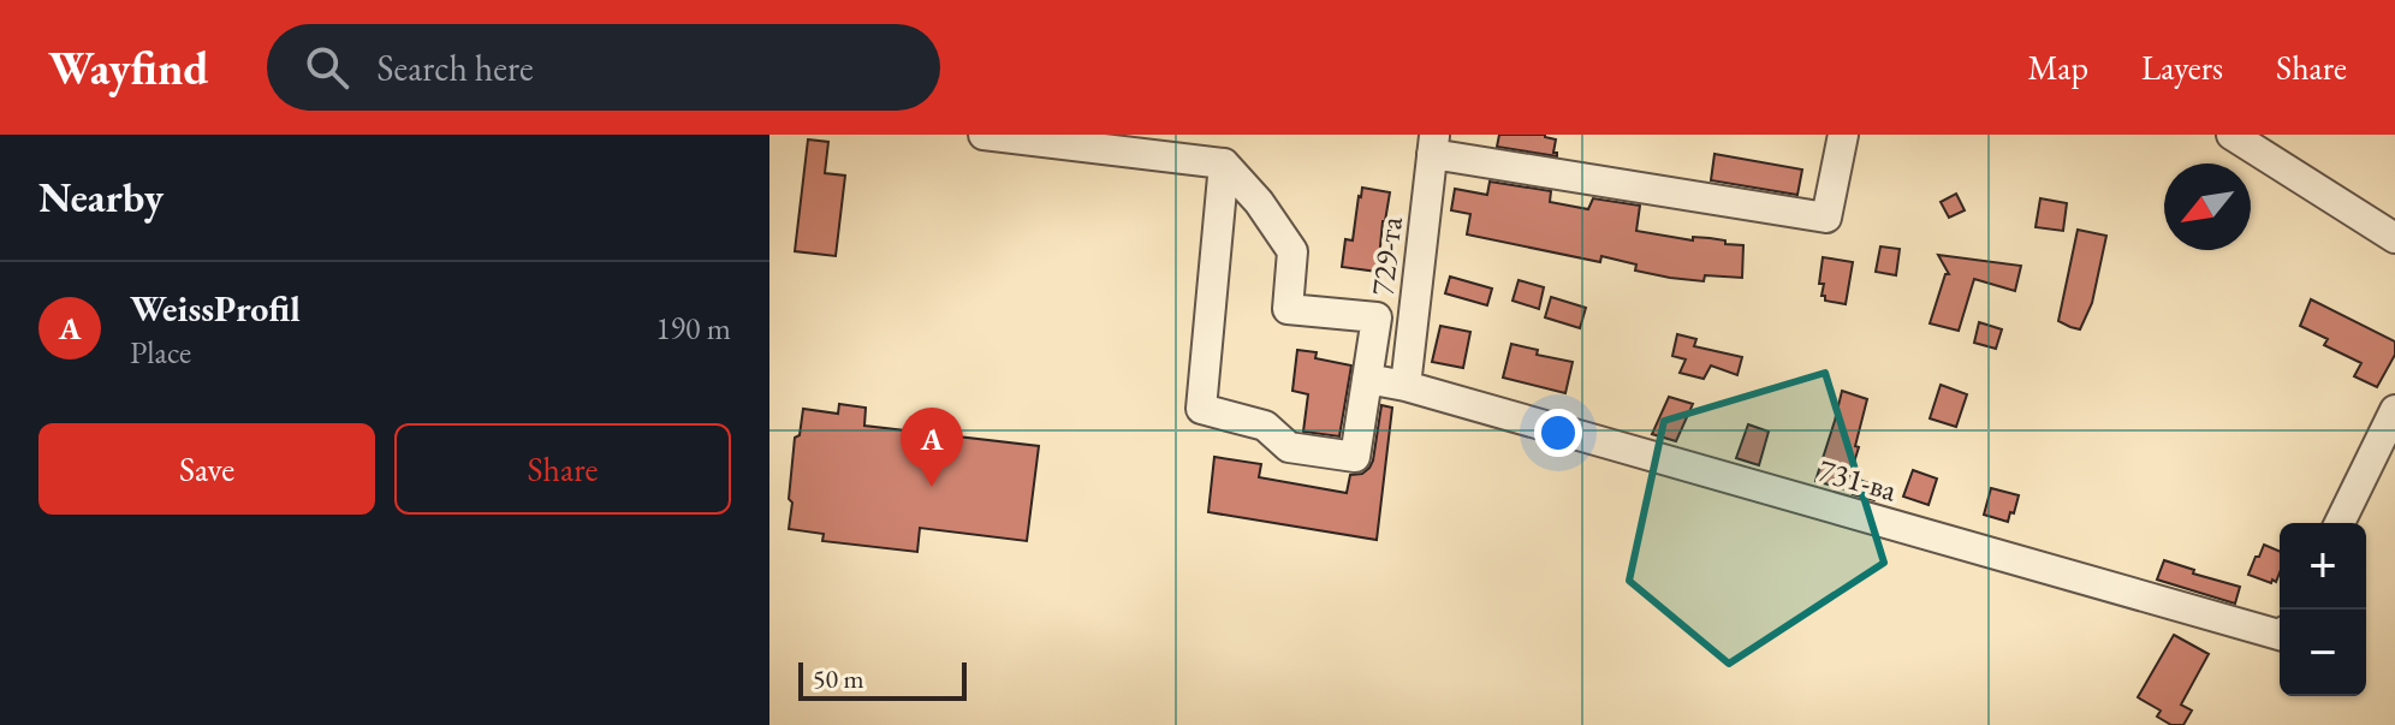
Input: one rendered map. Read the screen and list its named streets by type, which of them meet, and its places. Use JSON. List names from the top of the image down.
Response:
{
  "streets": {
    "street": ["729-та", "731-ва"]
  },
  "crossings": [
    ["729-та", "731-ва"]
  ],
  "scale_bar": "50 m",
  "north": "bottom left",
  "page": {
    "header": "Wayfind",
    "search": "Search here",
    "nav": ["Map", "Layers", "Share"],
    "heading": "Nearby",
    "list": [
      {
        "mark": "A",
        "name": "WeissProfil",
        "note": "Place",
        "value": "190 m"
      }
    ],
    "buttons": ["Save", "Share"],
    "pins": "A",
    "map_buttons": ["+", "−"],
    "scale": "50 m"
  }
}
